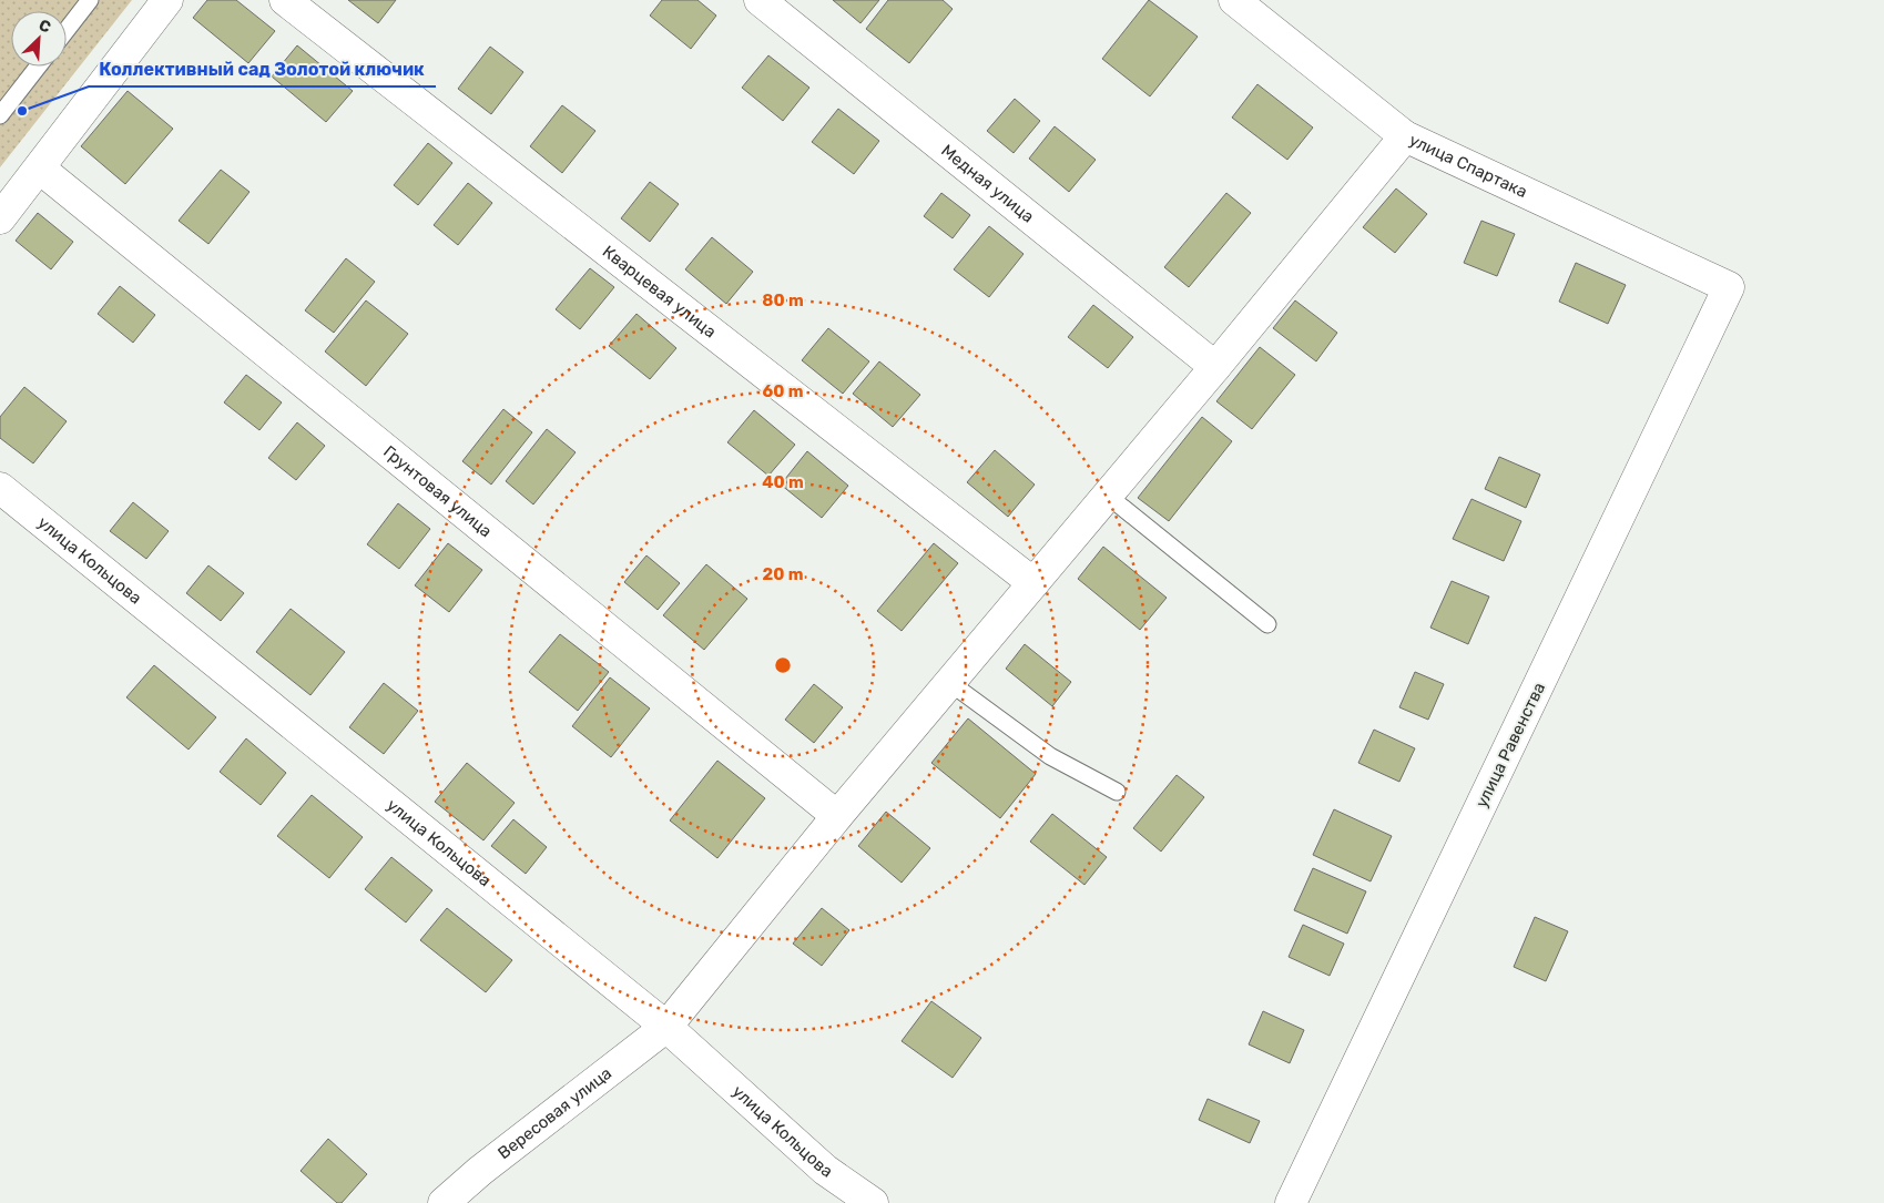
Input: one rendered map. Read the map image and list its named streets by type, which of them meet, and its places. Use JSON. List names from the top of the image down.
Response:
{
  "streets": {
    "street": [
      "улица Спартака",
      "Медная улица",
      "Кварцевая улица",
      "Грунтовая улица",
      "улица Кольцова",
      "улица Равенства",
      "Вересовая улица"
    ]
  },
  "crossings": [
    ["улица Спартака", "улица Равенства"],
    ["улица Спартака", "Вересовая улица"],
    ["Медная улица", "Вересовая улица"],
    ["Кварцевая улица", "Вересовая улица"],
    ["Грунтовая улица", "Вересовая улица"],
    ["улица Кольцова", "Вересовая улица"]
  ],
  "places": ["Коллективный сад Золотой ключик"],
  "north": "top right",
  "rings": [
    "80 m",
    "60 m",
    "40 m",
    "20 m"
  ]
}
